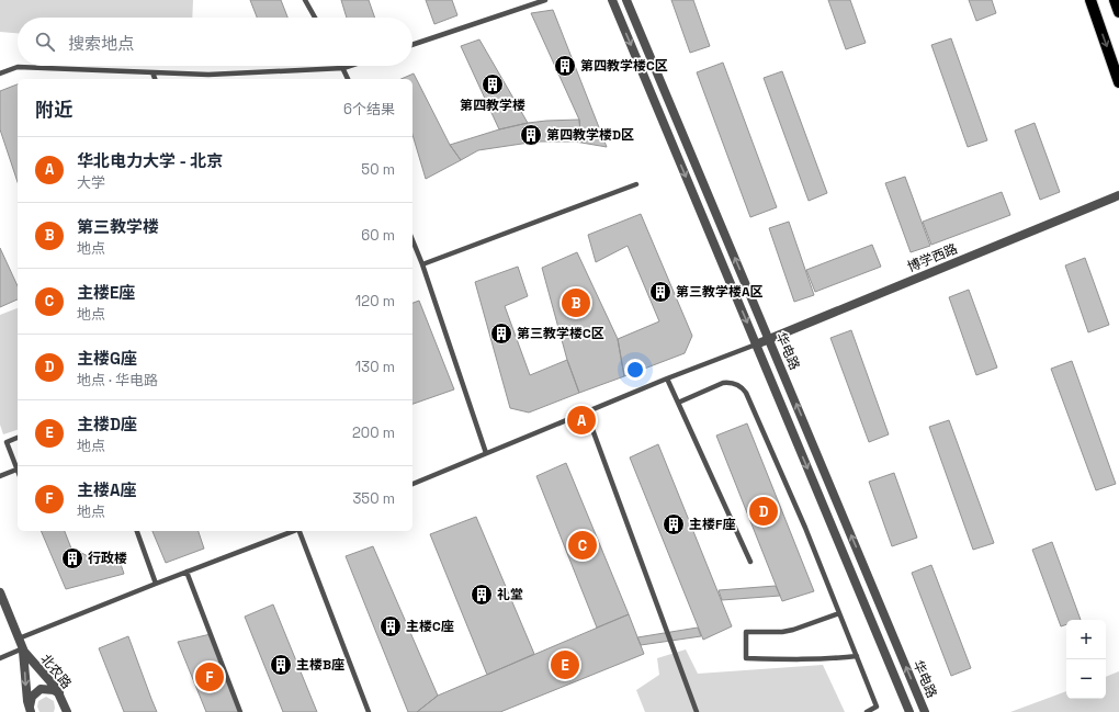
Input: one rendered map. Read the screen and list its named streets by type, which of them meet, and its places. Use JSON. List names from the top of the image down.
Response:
{
  "streets": {
    "street": ["博学西路", "华电路", "北农路"]
  },
  "crossings": [
    ["博学西路", "华电路"]
  ],
  "places": {
    "building": [
      "第四教学楼C区",
      "第四教学楼",
      "第四教学楼D区",
      "第三教学楼A区",
      "第三教学楼C区",
      "主楼F座",
      "行政楼",
      "礼堂",
      "主楼C座",
      "主楼B座"
    ]
  },
  "page": {
    "search": "搜索地点",
    "heading": ["附近", "6个结果"],
    "list": [
      {
        "mark": "A",
        "name": "华北电力大学 - 北京",
        "note": "大学",
        "value": "50 m"
      },
      {
        "mark": "B",
        "name": "第三教学楼",
        "note": "地点",
        "value": "60 m"
      },
      {
        "mark": "C",
        "name": "主楼E座",
        "note": "地点",
        "value": "120 m"
      },
      {
        "mark": "D",
        "name": "主楼G座",
        "note": "地点 · 华电路",
        "value": "130 m"
      },
      {
        "mark": "E",
        "name": "主楼D座",
        "note": "地点",
        "value": "200 m"
      },
      {
        "mark": "F",
        "name": "主楼A座",
        "note": "地点",
        "value": "350 m"
      }
    ],
    "pins": [
      "B",
      "A",
      "D",
      "C",
      "E",
      "F"
    ],
    "map_buttons": ["+", "−"]
  }
}
